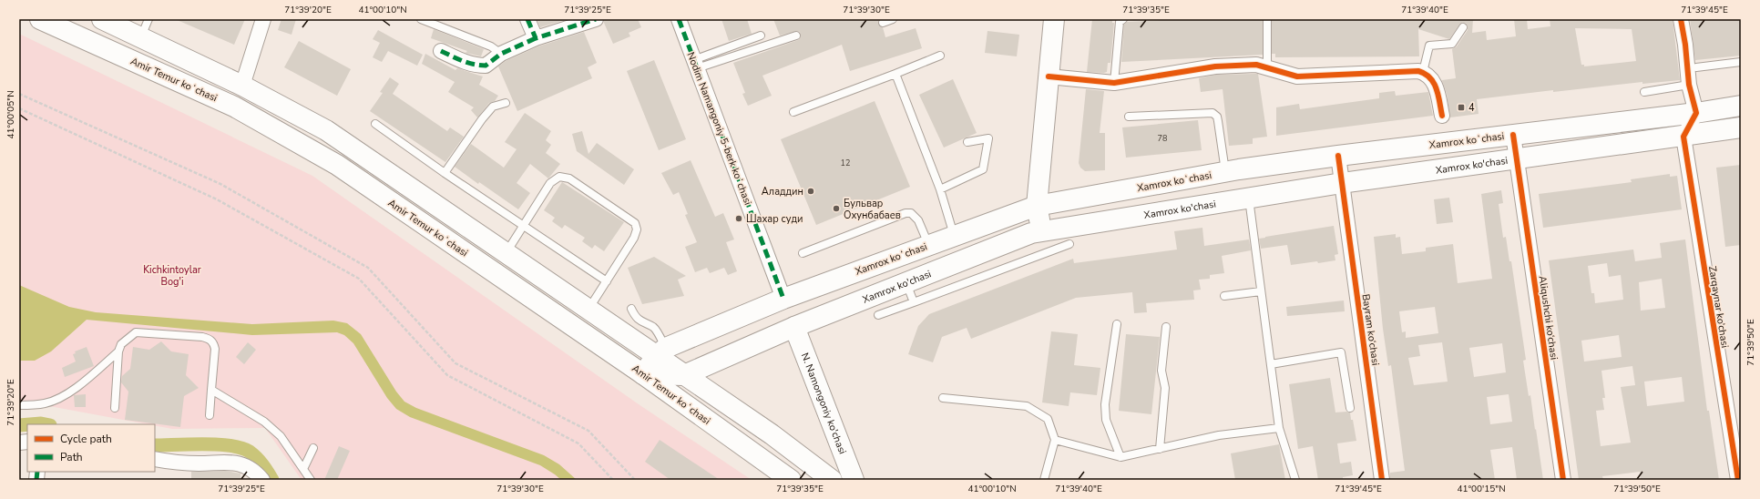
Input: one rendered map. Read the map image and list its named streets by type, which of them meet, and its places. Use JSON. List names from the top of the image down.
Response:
{
  "streets": {
    "main road": [
      "Amir Temur koʻchasi",
      "Xamrox koʻchasi",
      "Xamrox ko'chasi",
      "N. Namongoniy ko'chasi"
    ],
    "street": [
      "Nodim Namangoniy 5-berk koʻchasi",
      "Zarqaynar ko‘chasi",
      "Aliqushchi ko‘chasi",
      "Bayram ko‘chasi"
    ]
  },
  "crossings": [
    ["Amir Temur koʻchasi", "Xamrox ko'chasi"],
    ["Nodim Namangoniy 5-berk koʻchasi", "Xamrox koʻchasi"],
    ["Xamrox koʻchasi", "Aliqushchi ko‘chasi"],
    ["Xamrox koʻchasi", "Bayram ko‘chasi"],
    ["Xamrox ko'chasi", "Zarqaynar ko‘chasi"],
    ["Xamrox ko'chasi", "Aliqushchi ko‘chasi"],
    ["Xamrox ko'chasi", "Bayram ko‘chasi"],
    ["Xamrox ko'chasi", "N. Namongoniy ko'chasi"]
  ],
  "parks": ["Kichkintoylar Bog'i"],
  "places": {
    "transit": ["4"],
    "other": ["Аладдин", "Бульвар Охунбабаев", "Шахар суди"]
  },
  "house_numbers": ["78", "12"],
  "legend": ["Cycle path", "Path"],
  "coordinates": [
    "71°39'20\"E",
    "41°00'10\"N",
    "71°39'25\"E",
    "71°39'30\"E",
    "71°39'35\"E",
    "71°39'40\"E",
    "71°39'45\"E",
    "41°00'05\"N",
    "71°39'50\"E",
    "41°00'15\"N"
  ]
}
